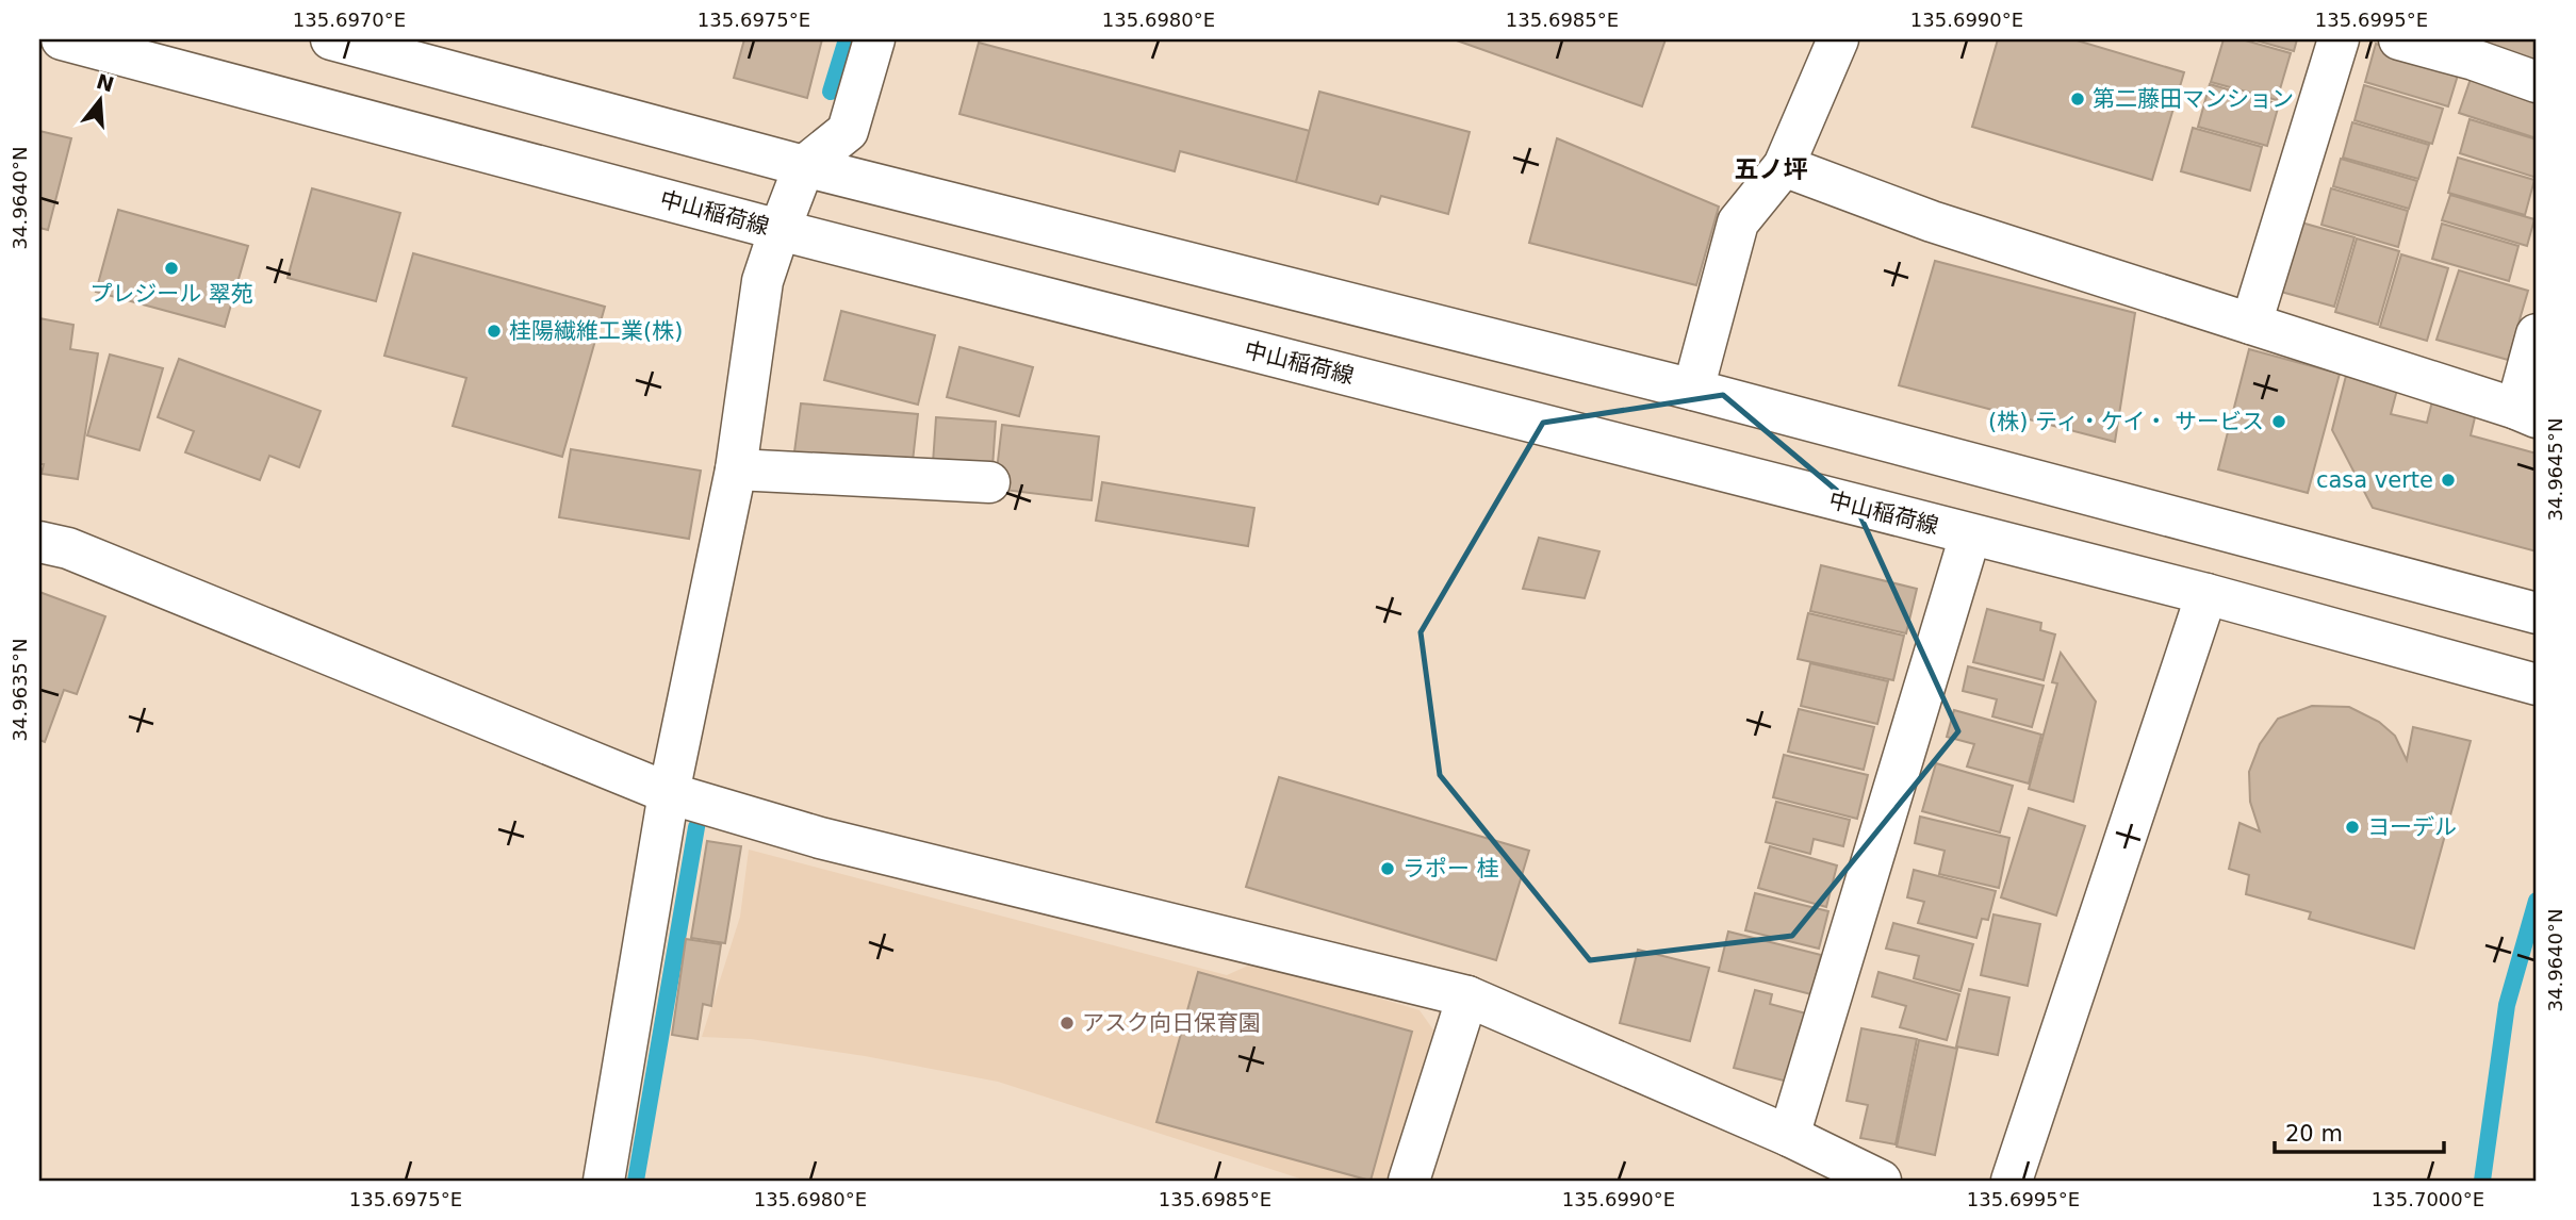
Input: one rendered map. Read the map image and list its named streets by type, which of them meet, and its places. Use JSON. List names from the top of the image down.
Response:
{
  "streets": {
    "street": ["中山稲荷線"]
  },
  "districts": ["五ノ坪"],
  "places": [
    "第二藤田マンション",
    "プレジール 翠苑",
    "桂陽繊維工業(株)",
    "(株) ティ・ケイ・ サービス",
    "casa verte",
    "ヨーデル",
    "ラポー 桂",
    "アスク向日保育園"
  ],
  "scale_bar": "20 m",
  "north": "top",
  "coordinates": [
    "135.6970°E",
    "135.6975°E",
    "135.6980°E",
    "135.6985°E",
    "135.6990°E",
    "135.6995°E",
    "34.9640°N",
    "34.9645°N",
    "34.9635°N",
    "135.7000°E"
  ]
}
